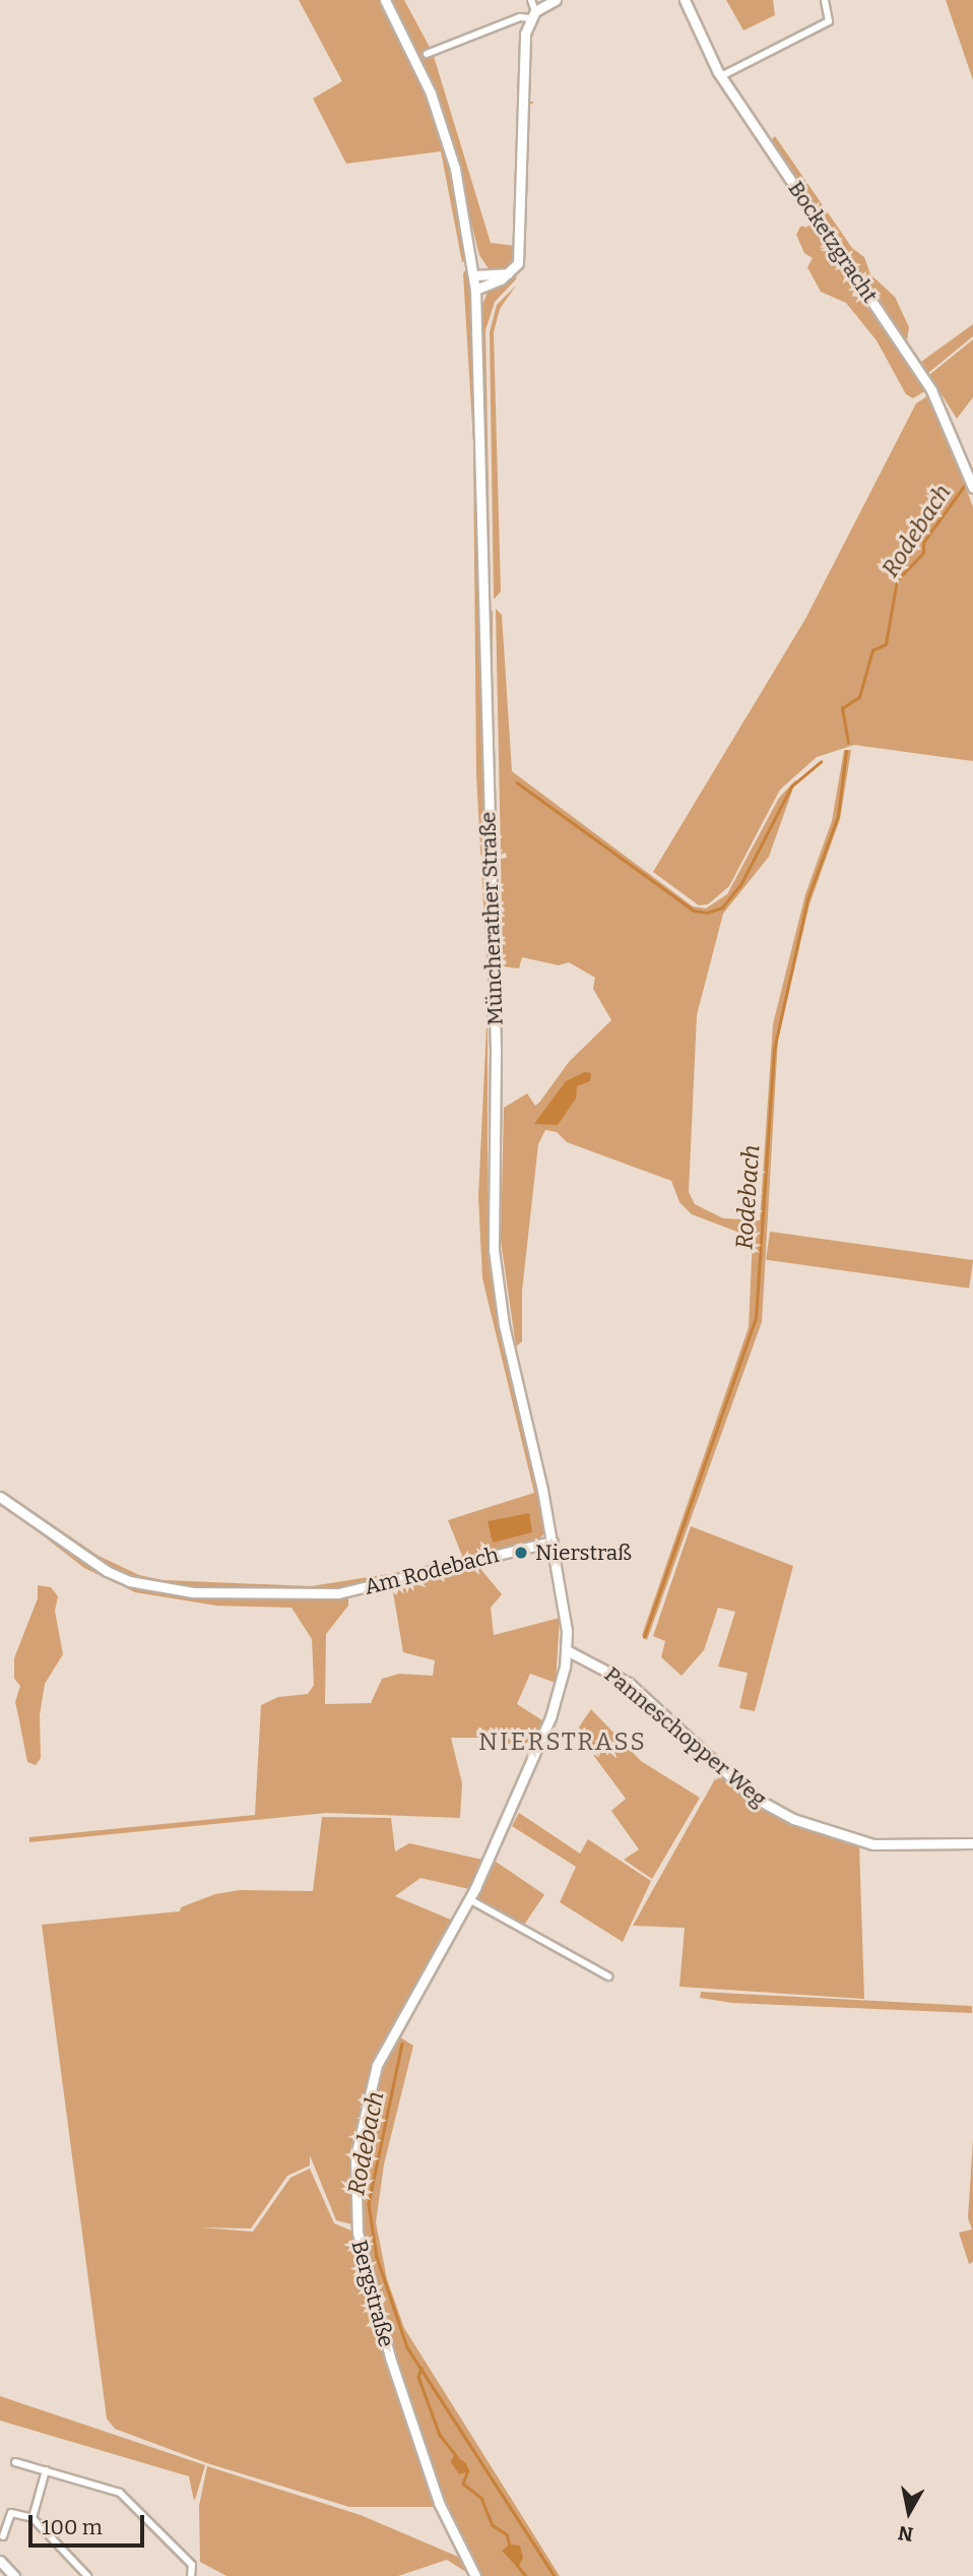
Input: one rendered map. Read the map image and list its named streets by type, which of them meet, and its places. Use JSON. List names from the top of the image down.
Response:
{
  "streets": {
    "street": [
      "Bocketzgracht",
      "Müncherather Straße",
      "Am Rodebach",
      "Panneschopper Weg",
      "Bergstraße"
    ]
  },
  "crossings": [
    ["Müncherather Straße", "Am Rodebach"]
  ],
  "districts": ["NIERSTRASS"],
  "water": ["Rodebach"],
  "places": ["Nierstraß"],
  "scale_bar": "100 m",
  "north": "bottom"
}
